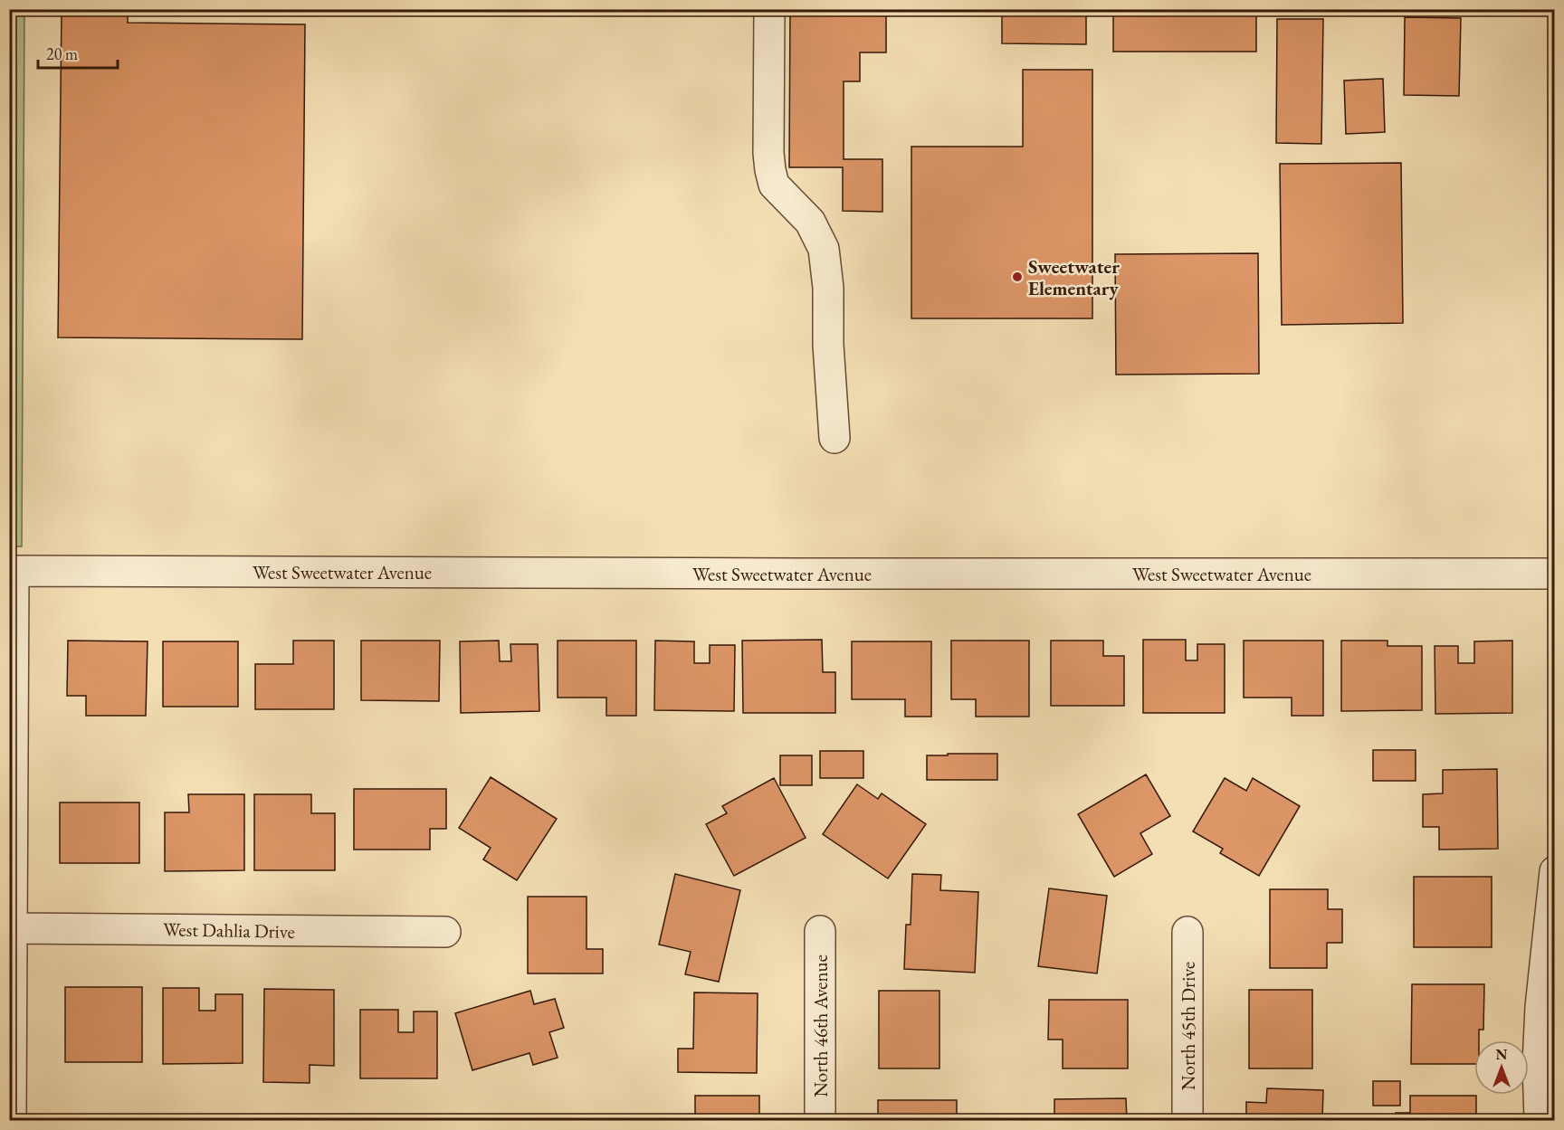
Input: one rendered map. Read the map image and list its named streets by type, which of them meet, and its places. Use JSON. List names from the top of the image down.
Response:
{
  "streets": {
    "street": [
      "West Sweetwater Avenue",
      "West Dahlia Drive",
      "North 46th Avenue",
      "North 45th Drive"
    ]
  },
  "places": ["Sweetwater Elementary"],
  "scale_bar": "20 m",
  "north": "top"
}
